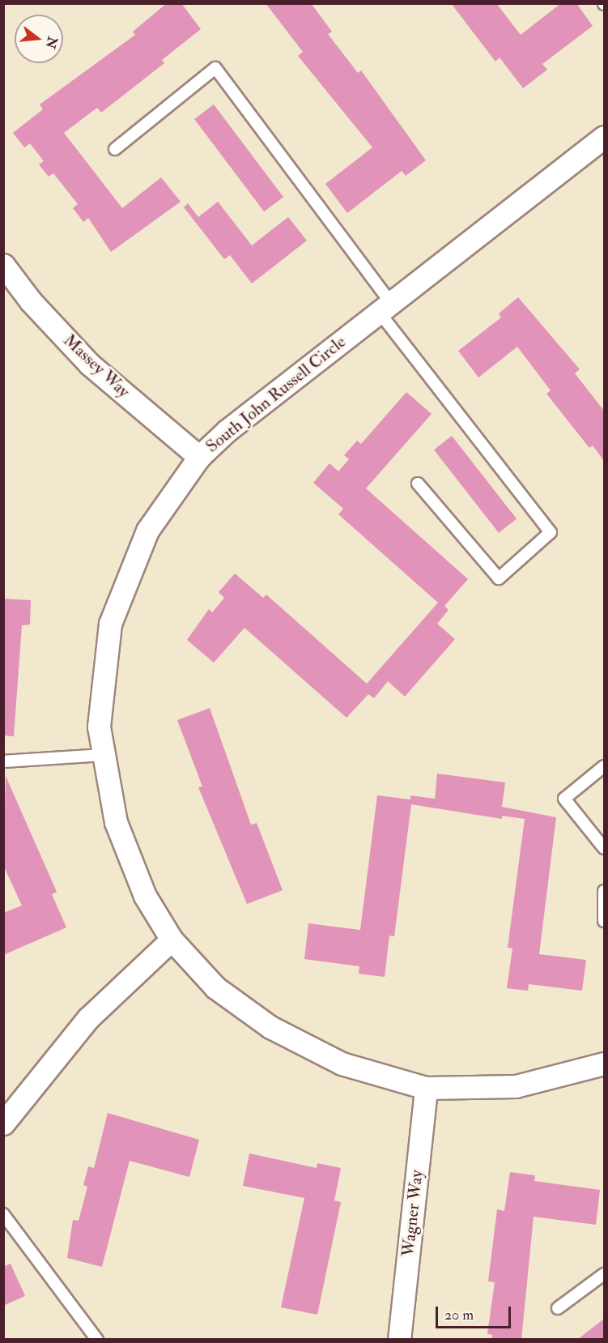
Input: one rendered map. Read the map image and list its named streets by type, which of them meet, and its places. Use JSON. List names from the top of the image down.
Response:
{
  "streets": {
    "street": ["Massey Way", "South John Russell Circle", "Wagner Way"]
  },
  "crossings": [
    ["Massey Way", "South John Russell Circle"],
    ["South John Russell Circle", "Wagner Way"]
  ],
  "scale_bar": "20 m",
  "north": "right"
}
